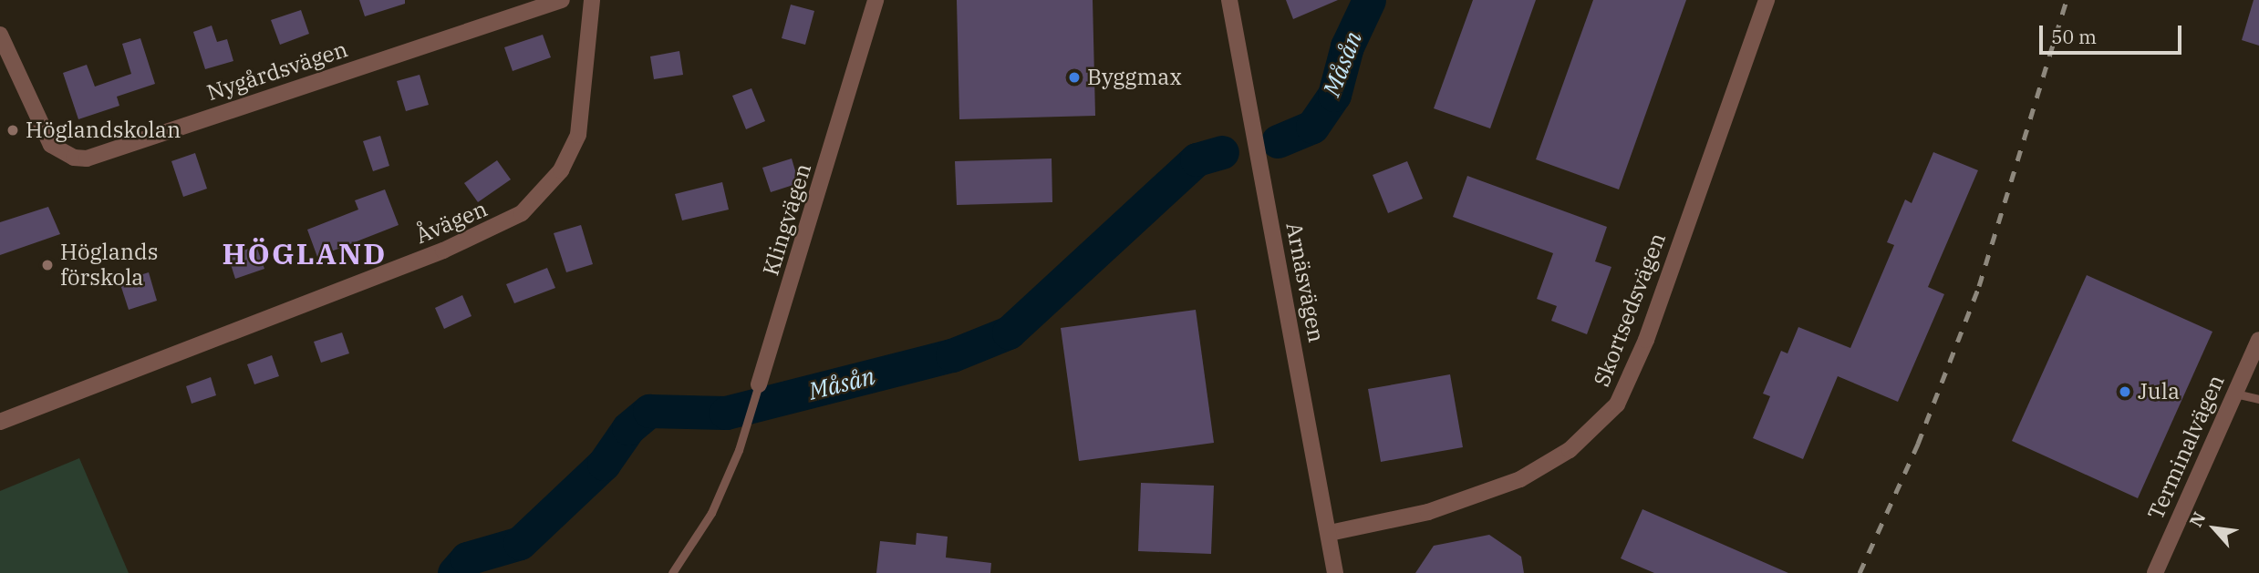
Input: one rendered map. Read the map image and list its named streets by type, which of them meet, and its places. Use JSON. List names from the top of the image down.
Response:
{
  "streets": {
    "street": [
      "Nygårdsvägen",
      "Klingvägen",
      "Åvägen",
      "Arnäsvägen",
      "Skortsedsvägen",
      "Terminalvägen"
    ]
  },
  "crossings": [
    ["Arnäsvägen", "Skortsedsvägen"]
  ],
  "districts": ["HÖGLAND"],
  "water": ["Måsån"],
  "places": [
    "Byggmax",
    "Höglandskolan",
    "Höglands förskola",
    "Jula"
  ],
  "scale_bar": "50 m",
  "north": "top left"
}
